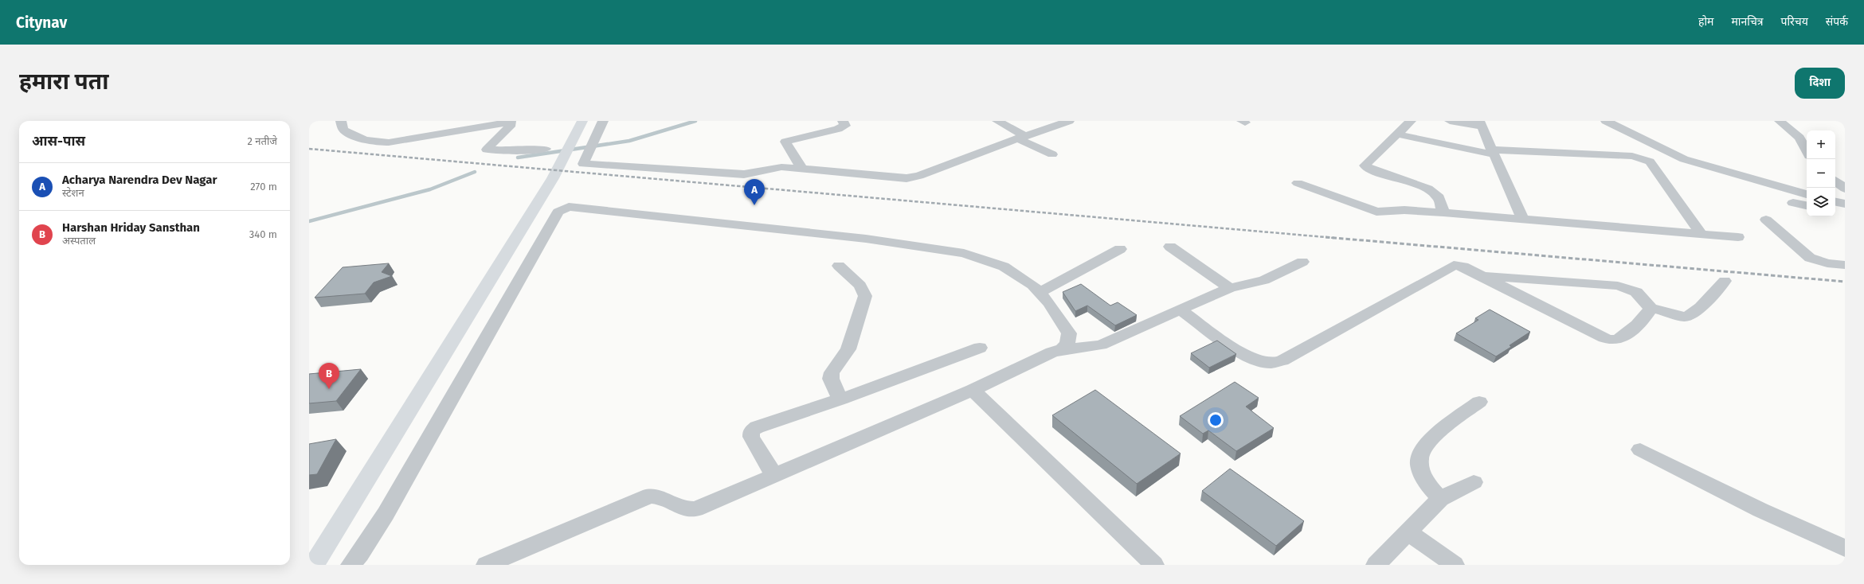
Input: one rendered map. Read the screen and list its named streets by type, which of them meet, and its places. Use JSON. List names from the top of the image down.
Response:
{
  "page": {
    "header": "Citynav",
    "nav": [
      "होम",
      "मानचित्र",
      "परिचय",
      "संपर्क"
    ],
    "buttons": "दिशा",
    "title": "हमारा पता",
    "heading": ["आस-पास", "2 नतीजे"],
    "map_buttons": ["+", "−"],
    "list": [
      {
        "mark": "A",
        "name": "Acharya Narendra Dev Nagar",
        "note": "स्टेशन",
        "value": "270 m"
      },
      {
        "mark": "B",
        "name": "Harshan Hriday Sansthan",
        "note": "अस्पताल",
        "value": "340 m"
      }
    ],
    "pins": ["A", "B"]
  }
}
